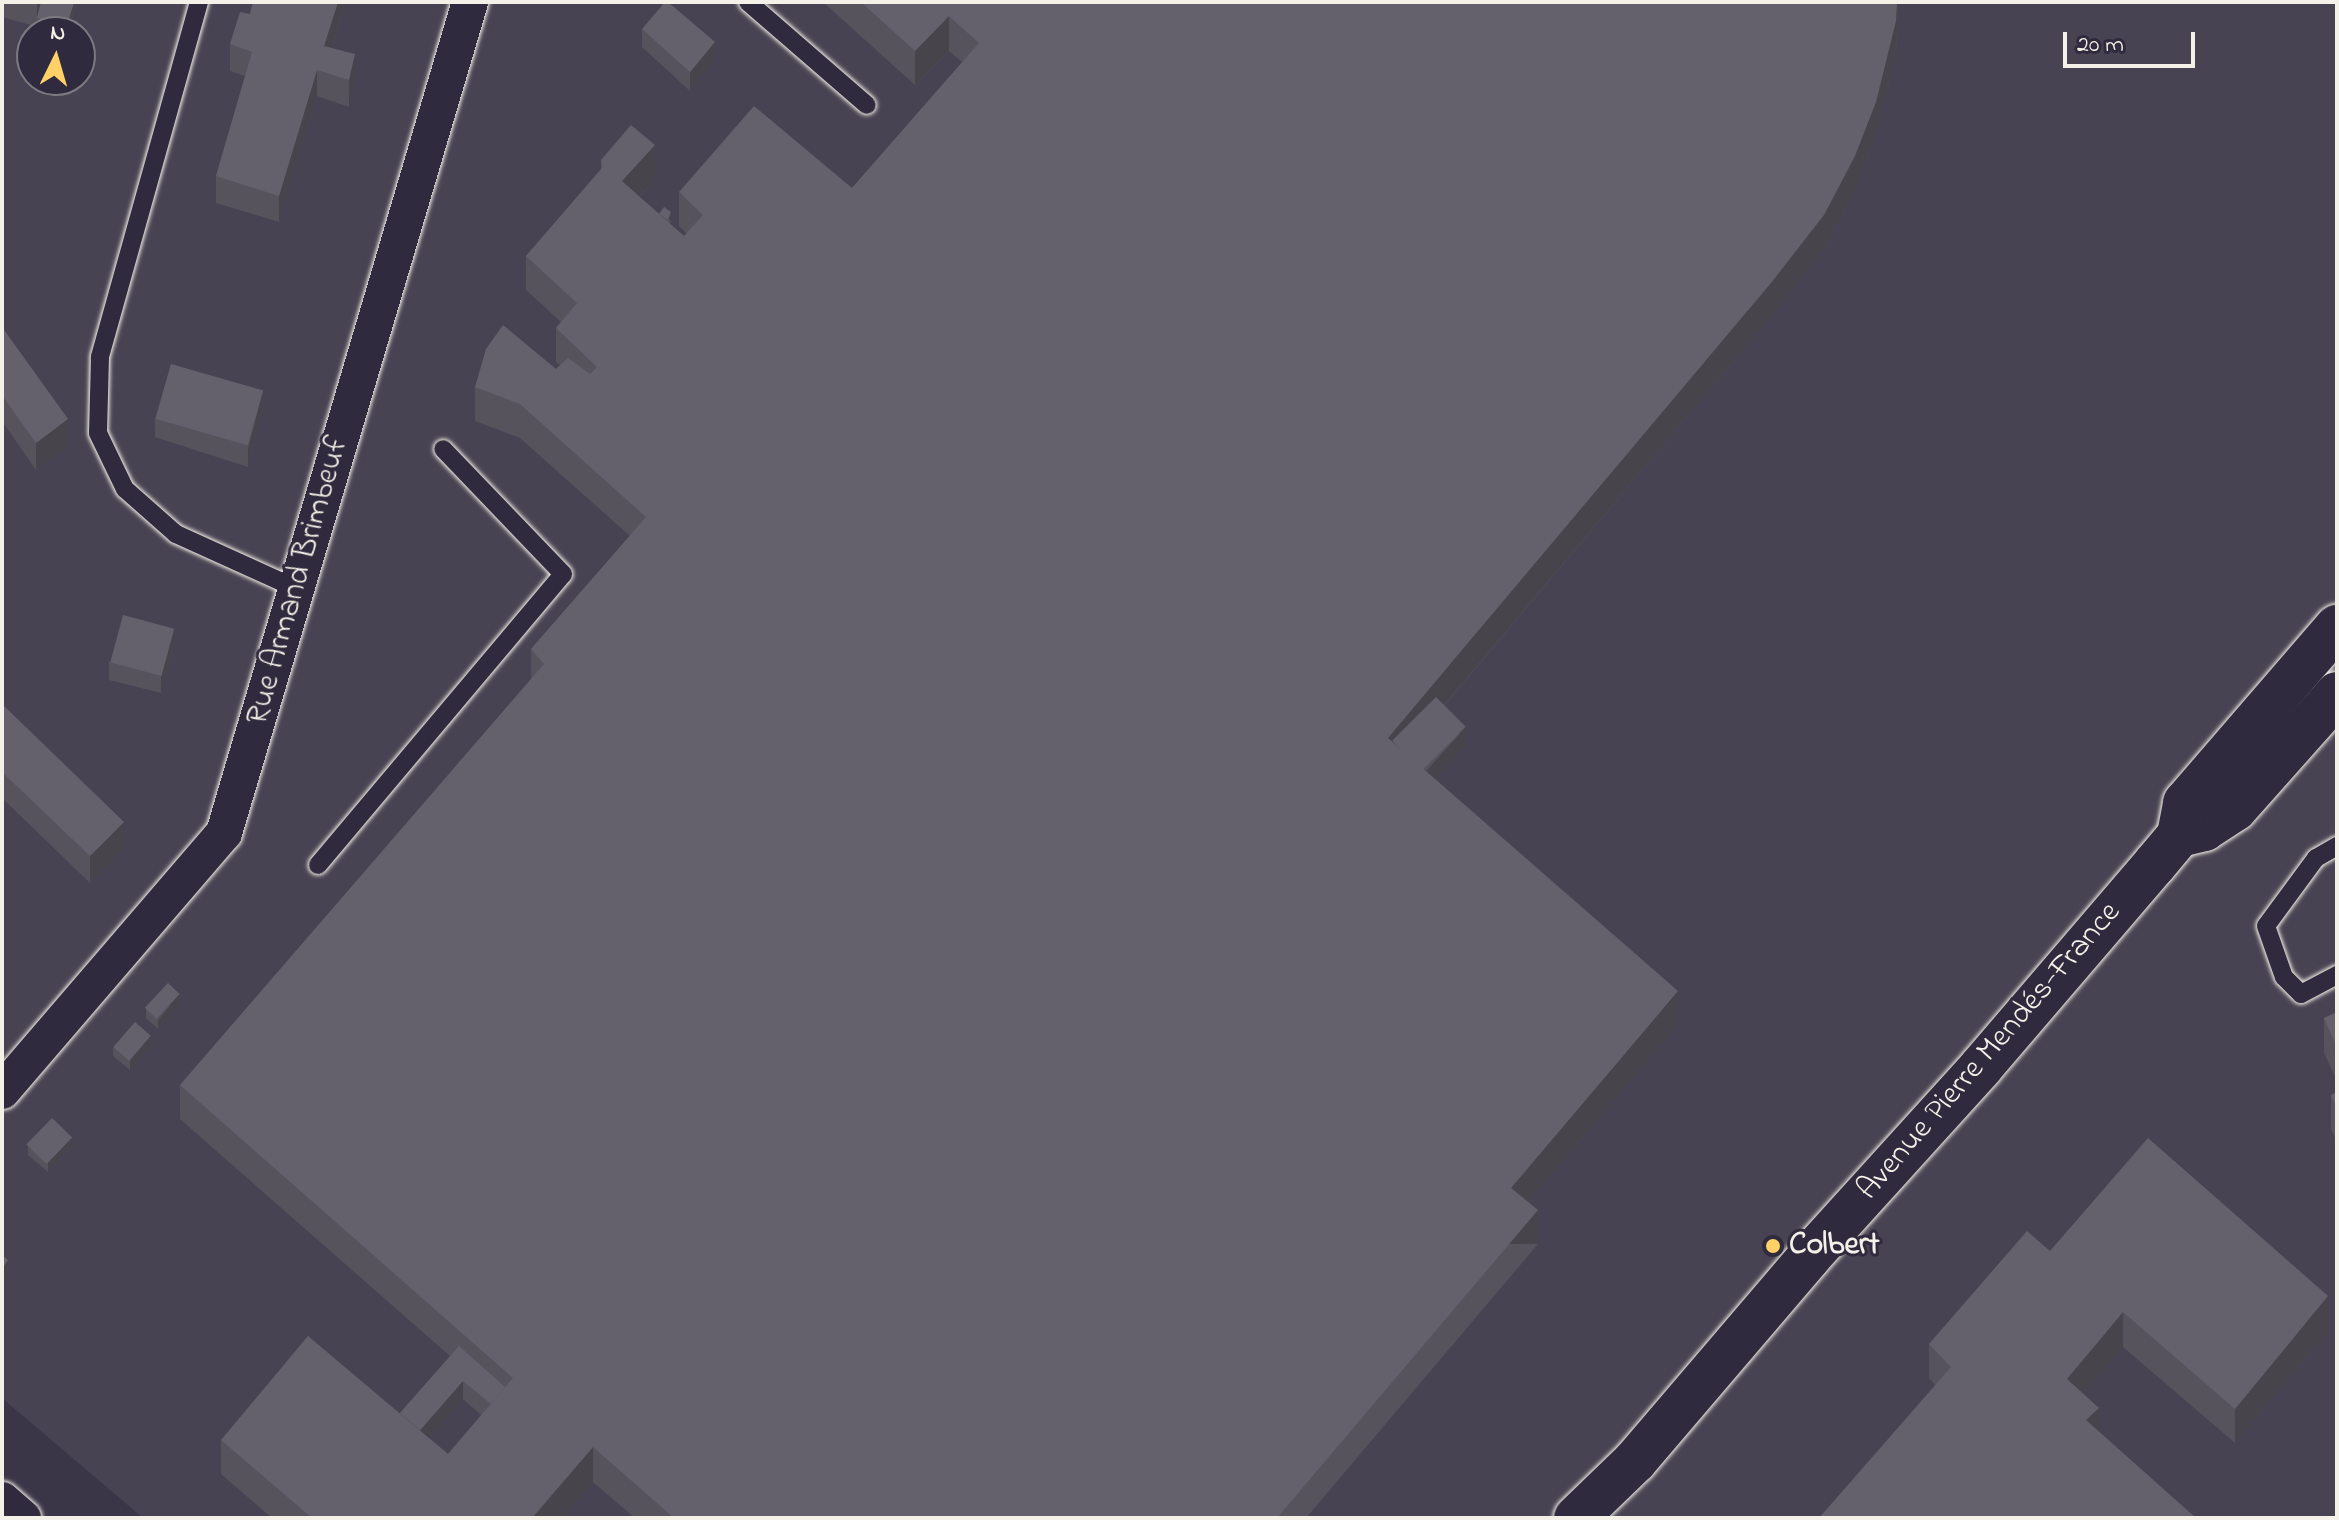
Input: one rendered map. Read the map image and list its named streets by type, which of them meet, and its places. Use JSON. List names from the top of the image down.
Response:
{
  "streets": {
    "main road": ["Avenue Pierre Mendés-France"],
    "street": ["Rue Armand Brimbeuf"]
  },
  "places": ["Colbert"],
  "scale_bar": "20 m",
  "north": "top"
}
